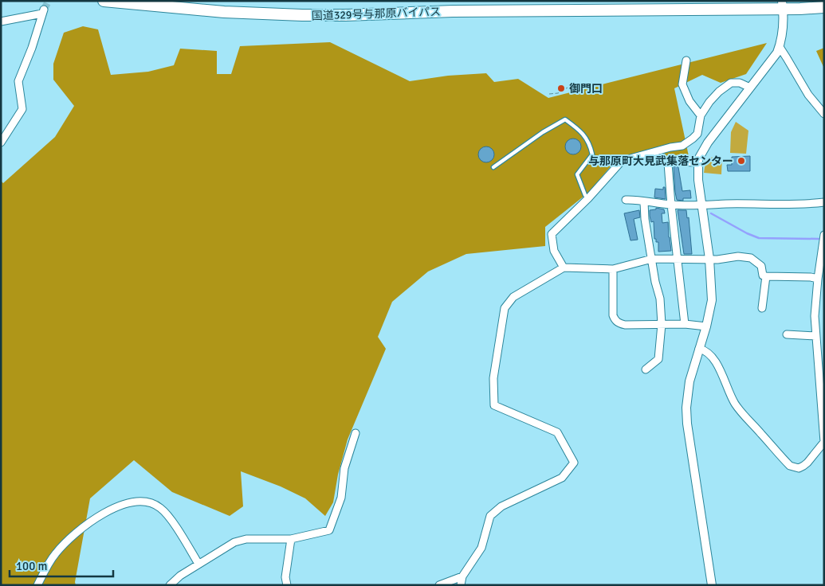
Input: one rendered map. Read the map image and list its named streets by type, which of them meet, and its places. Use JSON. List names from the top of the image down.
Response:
{
  "streets": {
    "highway": ["国道329号与那原バイパス"]
  },
  "places": ["御門口", "与那原町大見武集落センター"],
  "scale_bar": "100 m"
}
